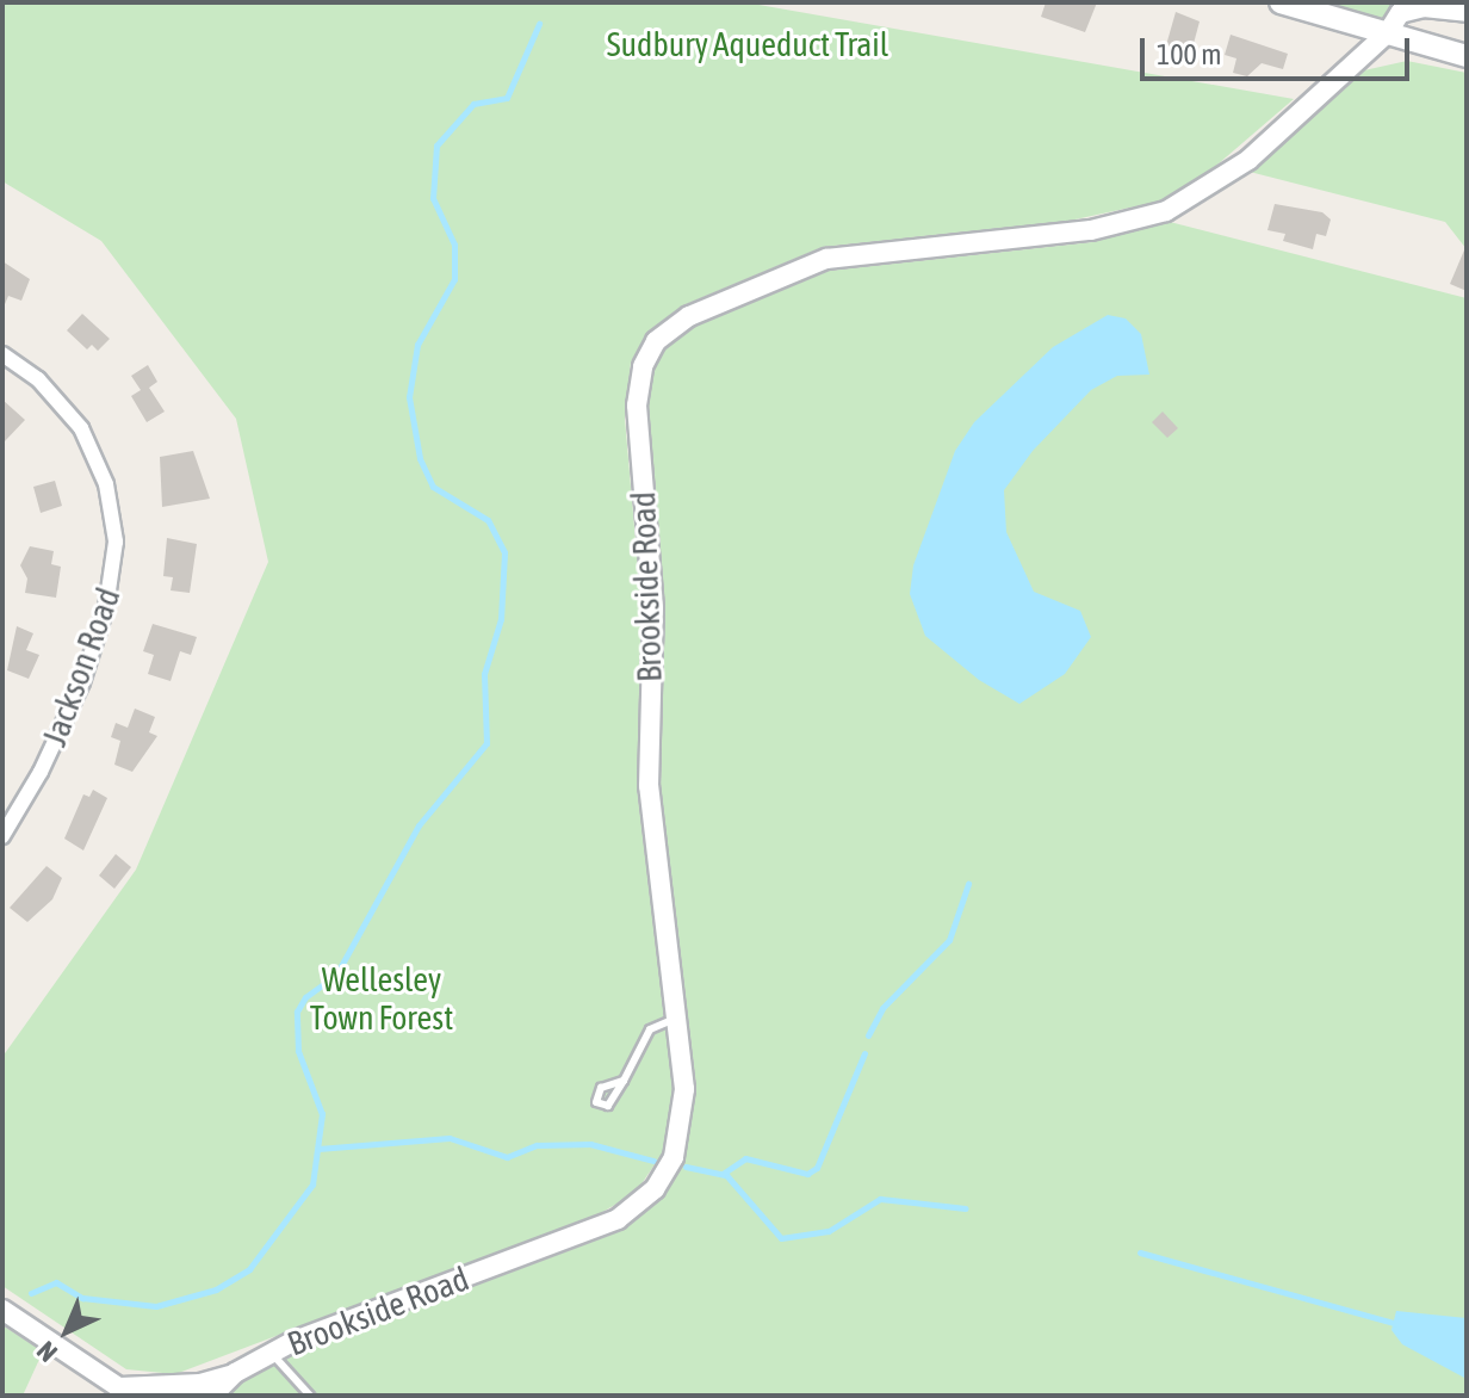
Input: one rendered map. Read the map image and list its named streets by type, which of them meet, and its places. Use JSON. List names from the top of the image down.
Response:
{
  "streets": {
    "street": ["Brookside Road", "Jackson Road"]
  },
  "parks": ["Sudbury Aqueduct Trail", "Wellesley Town Forest"],
  "scale_bar": "100 m",
  "north": "bottom left"
}
